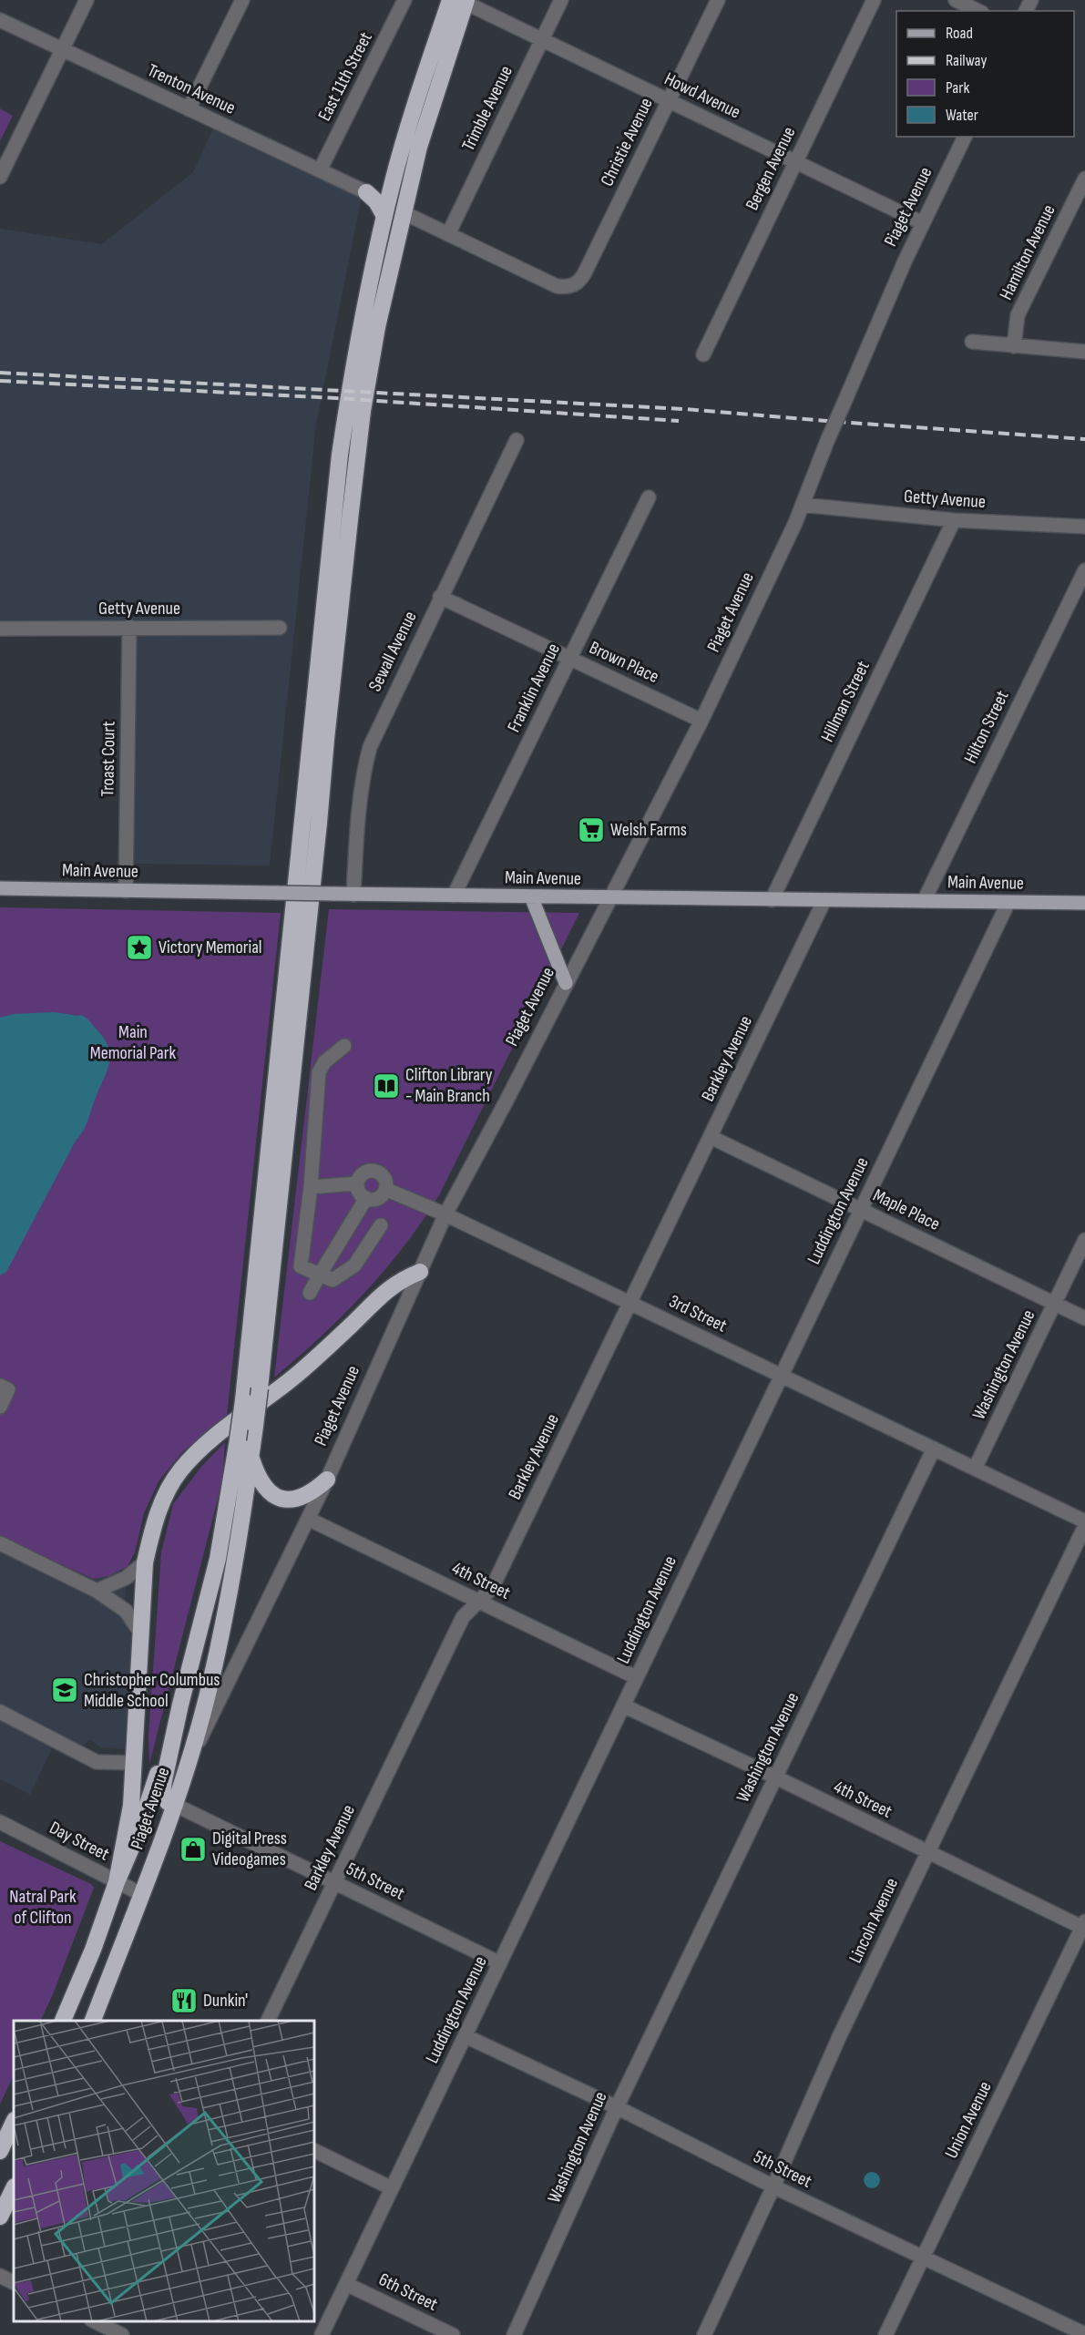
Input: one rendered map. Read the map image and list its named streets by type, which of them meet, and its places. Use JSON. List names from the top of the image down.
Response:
{
  "streets": {
    "highway": ["Piaget Avenue"],
    "main road": ["Main Avenue"],
    "street": [
      "East 11th Street",
      "Trenton Avenue",
      "Howd Avenue",
      "Trimble Avenue",
      "Christie Avenue",
      "Bergen Avenue",
      "Hamilton Avenue",
      "Getty Avenue",
      "Sewall Avenue",
      "Brown Place",
      "Franklin Avenue",
      "Hillman Street",
      "Hilton Street",
      "Troast Court",
      "Barkley Avenue",
      "Maple Place",
      "Luddington Avenue",
      "3rd Street",
      "Washington Avenue",
      "4th Street",
      "Day Street",
      "5th Street",
      "Lincoln Avenue",
      "Union Avenue",
      "6th Street"
    ]
  },
  "crossings": [
    ["East 11th Street", "Trenton Avenue"],
    ["Howd Avenue", "Trimble Avenue"],
    ["Howd Avenue", "Christie Avenue"],
    ["Howd Avenue", "Bergen Avenue"],
    ["Howd Avenue", "Piaget Avenue"],
    ["Trimble Avenue", "Christie Avenue"],
    ["Piaget Avenue", "Getty Avenue"],
    ["Piaget Avenue", "Brown Place"],
    ["Piaget Avenue", "Main Avenue"],
    ["Piaget Avenue", "3rd Street"],
    ["Piaget Avenue", "4th Street"],
    ["Piaget Avenue", "Day Street"],
    ["Piaget Avenue", "5th Street"],
    ["Getty Avenue", "Hillman Street"],
    ["Getty Avenue", "Troast Court"],
    ["Sewall Avenue", "Brown Place"],
    ["Sewall Avenue", "Main Avenue"],
    ["Brown Place", "Franklin Avenue"],
    ["Franklin Avenue", "Main Avenue"],
    ["Hillman Street", "Main Avenue"],
    ["Hilton Street", "Main Avenue"],
    ["Troast Court", "Main Avenue"],
    ["Main Avenue", "Barkley Avenue"],
    ["Main Avenue", "Luddington Avenue"],
    ["Barkley Avenue", "Maple Place"],
    ["Barkley Avenue", "3rd Street"],
    ["Barkley Avenue", "4th Street"],
    ["Barkley Avenue", "5th Street"],
    ["Maple Place", "Luddington Avenue"],
    ["Maple Place", "Washington Avenue"],
    ["Luddington Avenue", "3rd Street"],
    ["Luddington Avenue", "4th Street"],
    ["Luddington Avenue", "5th Street"],
    ["Luddington Avenue", "6th Street"],
    ["3rd Street", "Washington Avenue"],
    ["Washington Avenue", "4th Street"],
    ["Washington Avenue", "5th Street"],
    ["4th Street", "Lincoln Avenue"],
    ["4th Street", "Union Avenue"],
    ["5th Street", "Lincoln Avenue"],
    ["5th Street", "Union Avenue"]
  ],
  "parks": ["Main Memorial Park", "Natral Park of Clifton"],
  "places": {
    "supermarket": ["Welsh Farms"],
    "place": ["Victory Memorial"],
    "library": ["Clifton Library - Main Branch"],
    "school or university": ["Christopher Columbus Middle School"],
    "shop": ["Digital Press Videogames"],
    "restaurant": ["Dunkin'"]
  },
  "legend": [
    "Road",
    "Railway",
    "Park",
    "Water"
  ]
}
